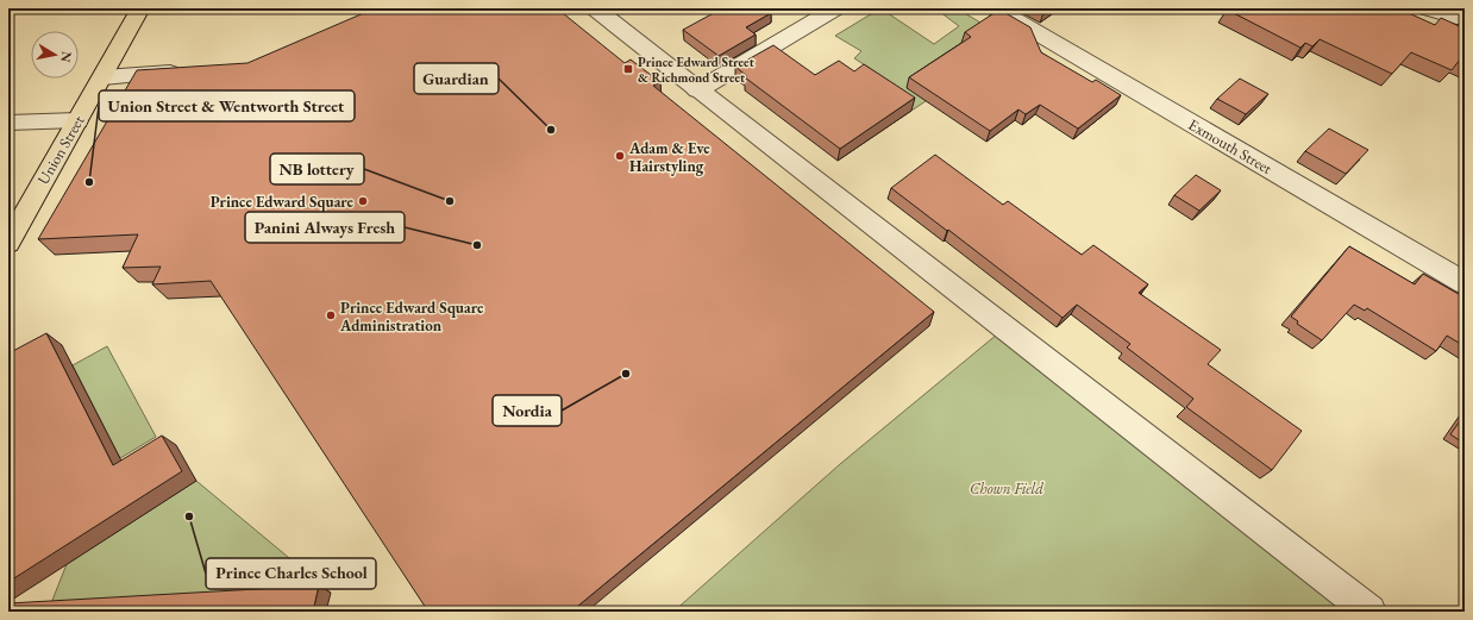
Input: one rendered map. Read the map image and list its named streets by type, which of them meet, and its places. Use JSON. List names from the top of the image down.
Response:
{
  "streets": {
    "main road": ["Union Street"],
    "street": ["Exmouth Street"]
  },
  "parks": ["Chown Field"],
  "places": {
    "transit": ["Prince Edward Street & Richmond Street"],
    "other": [
      "Guardian",
      "Adam & Eve Hairstyling",
      "Union Street & Wentworth Street",
      "Prince Edward Square",
      "NB lottery",
      "Panini Always Fresh",
      "Prince Edward Square Administration",
      "Nordia",
      "Prince Charles School"
    ]
  },
  "north": "right"
}
